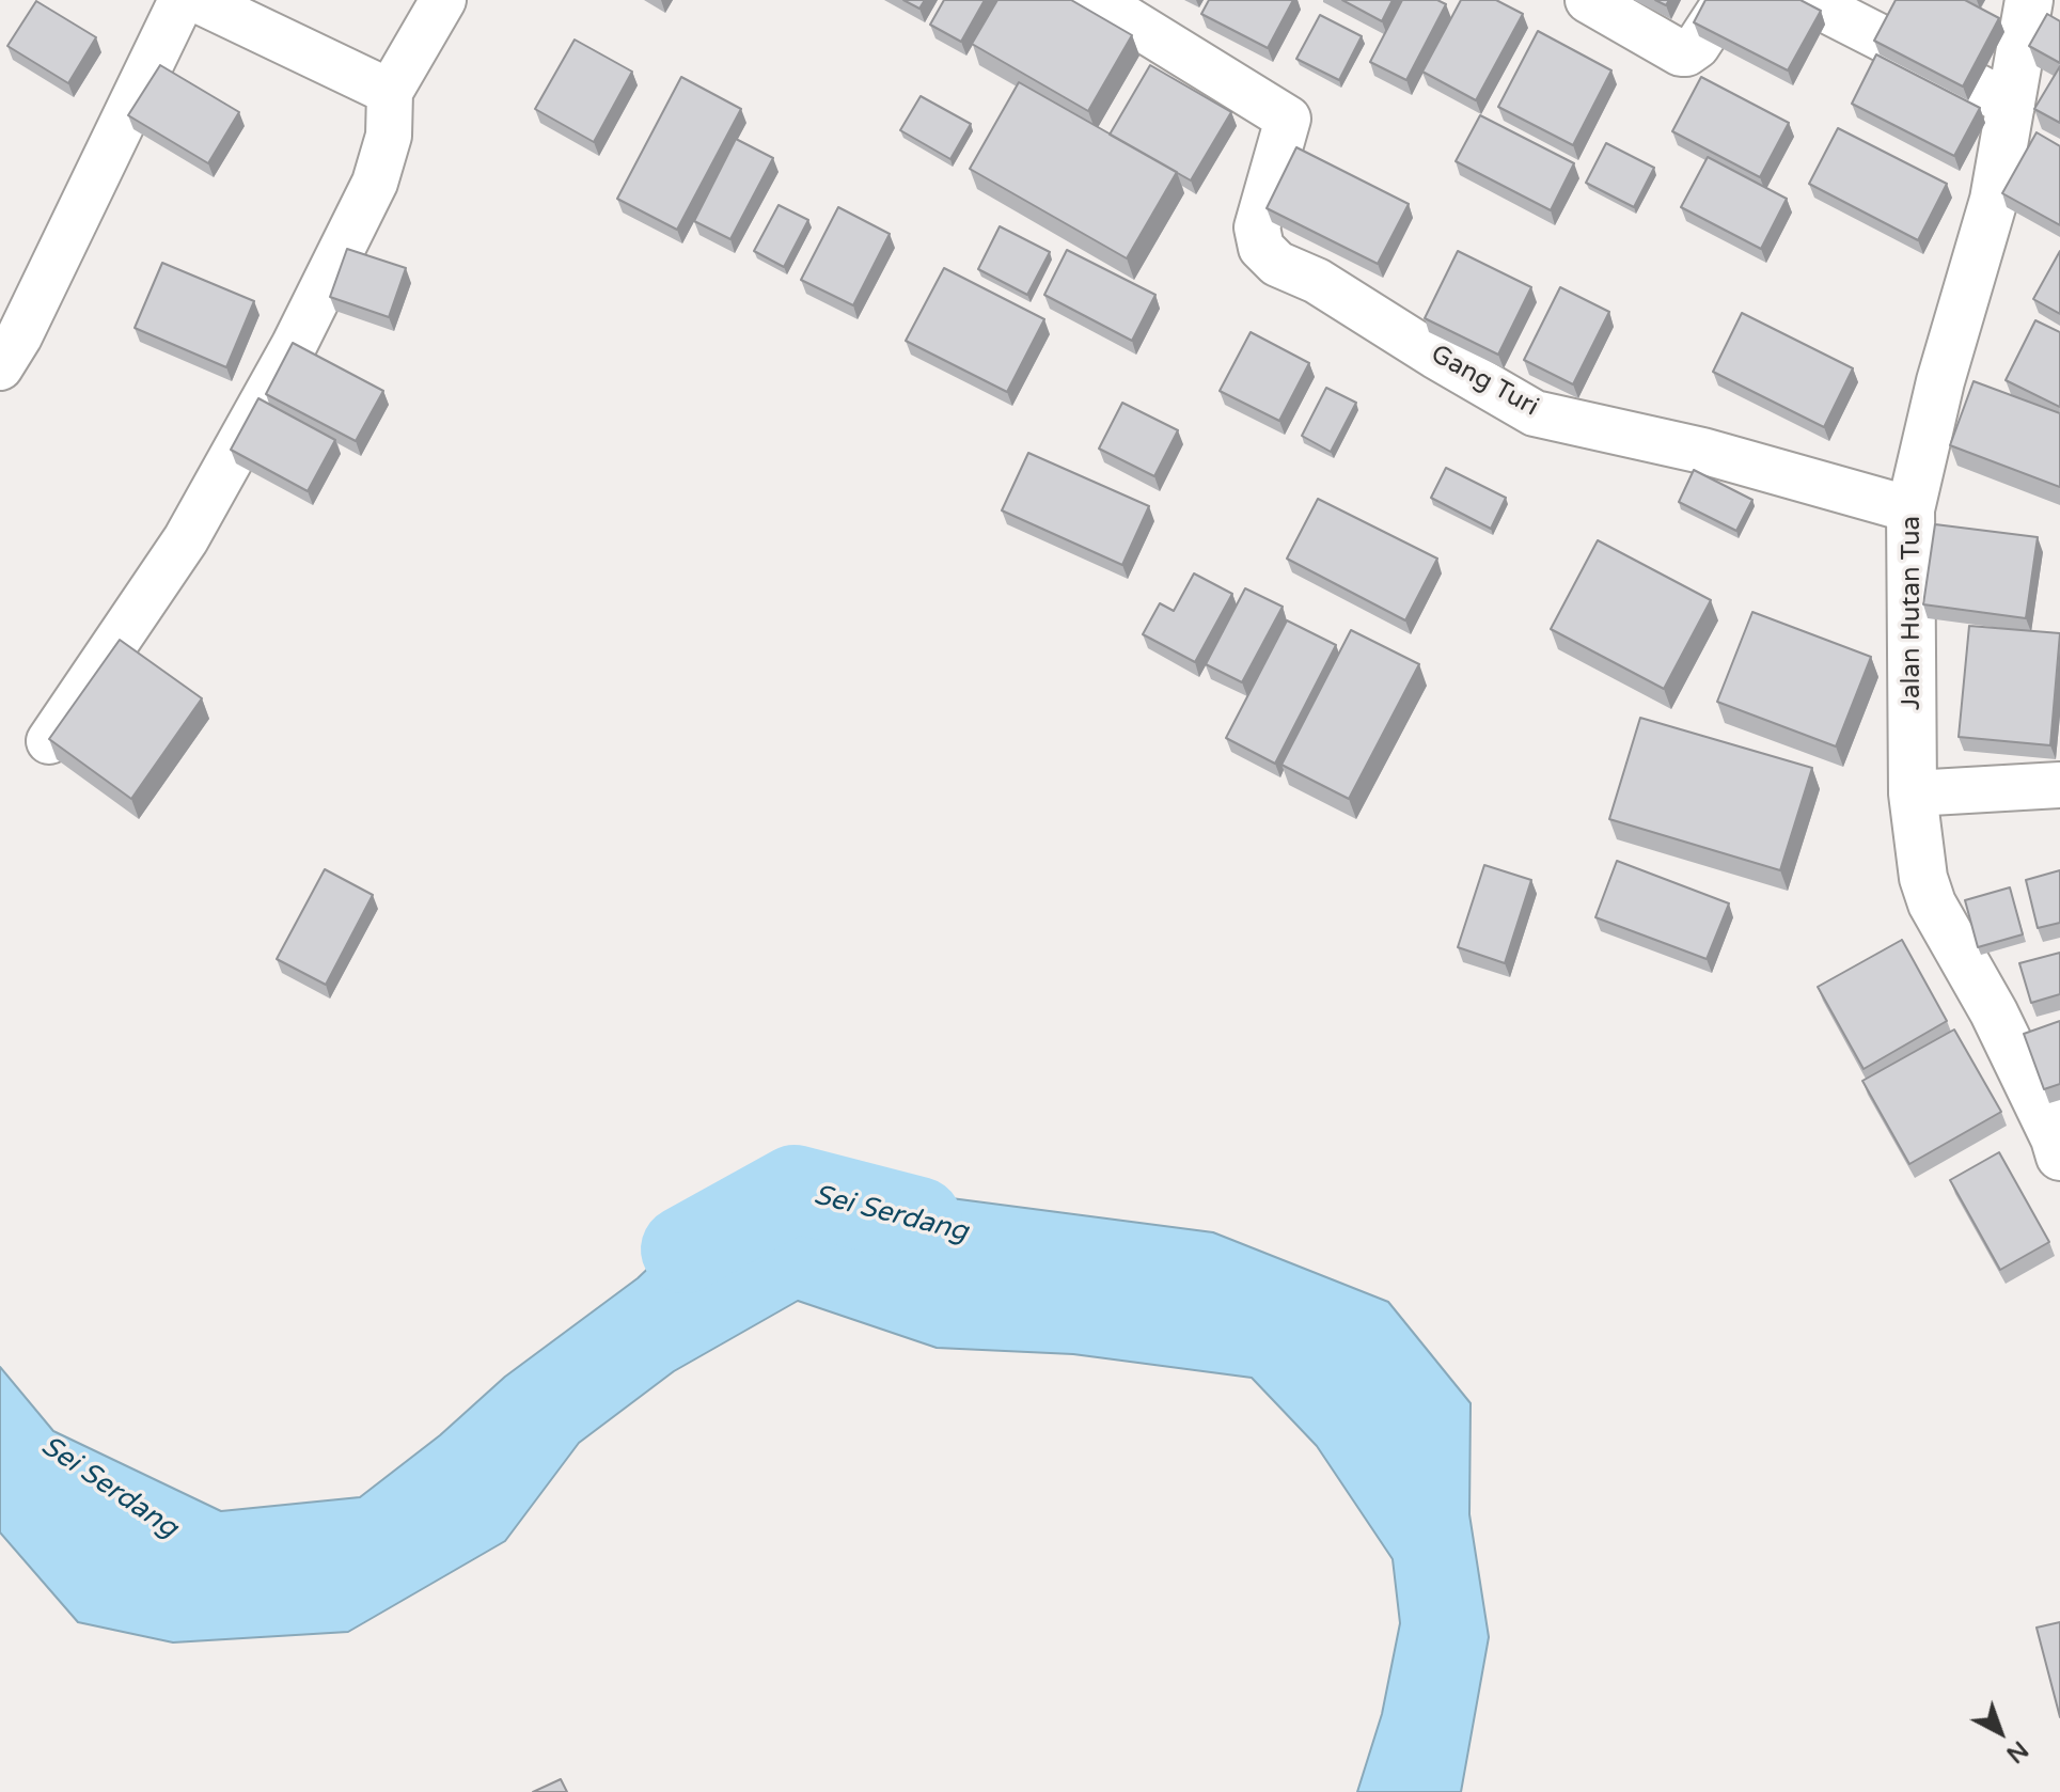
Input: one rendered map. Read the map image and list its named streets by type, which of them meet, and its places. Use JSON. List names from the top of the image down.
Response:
{
  "streets": {
    "street": ["Gang Turi", "Jalan Hutan Tua"]
  },
  "crossings": [
    ["Gang Turi", "Jalan Hutan Tua"]
  ],
  "water": ["Sei Serdang"],
  "north": "bottom right"
}
